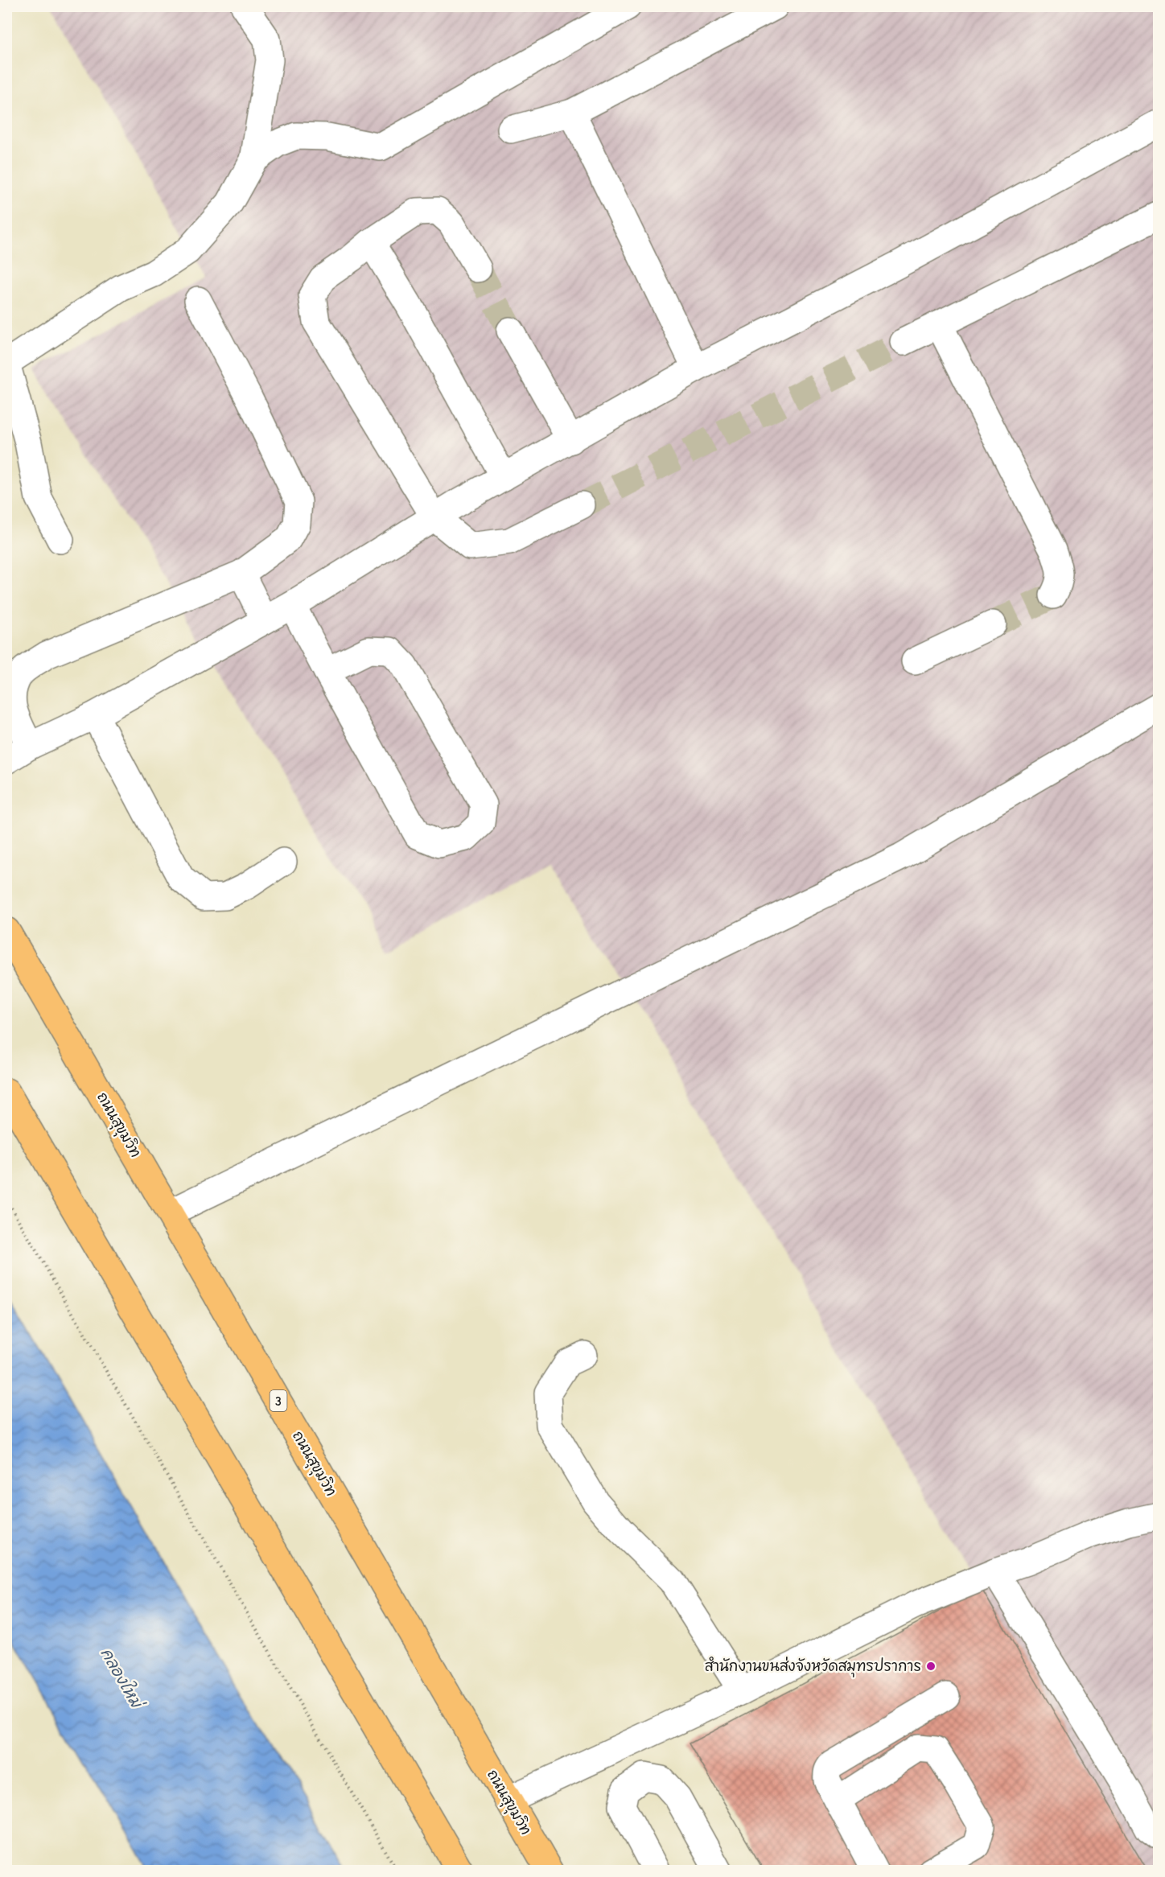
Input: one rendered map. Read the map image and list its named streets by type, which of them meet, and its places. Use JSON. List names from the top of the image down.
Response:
{
  "streets": {
    "highway": ["ถนนสุขุมวิท", "3"]
  },
  "water": ["คลองใหม่"],
  "places": ["สำนักงานขนส่งจังหวัดสมุทรปราการ"]
}
